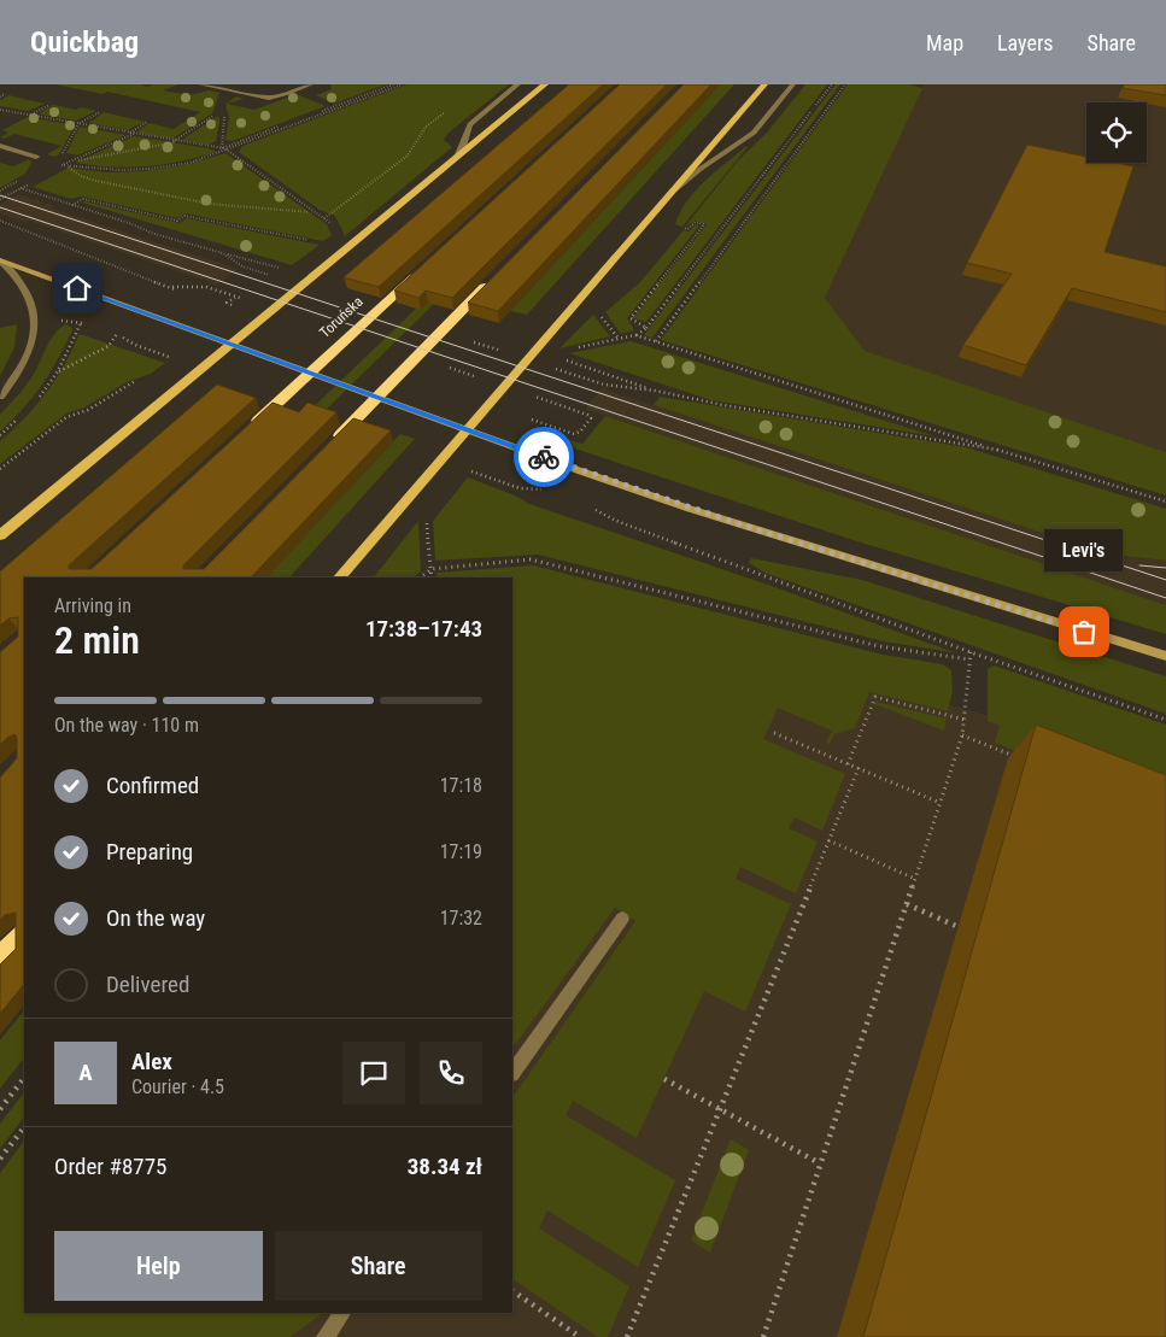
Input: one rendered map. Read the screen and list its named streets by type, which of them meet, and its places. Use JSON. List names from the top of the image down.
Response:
{
  "streets": {
    "highway": ["Toruńska"]
  },
  "places": ["Levi's"],
  "page": {
    "header": "Quickbag",
    "nav": ["Map", "Layers", "Share"],
    "bubble": "Levi's",
    "heading": ["2 min", "Arriving in", "17:38–17:43"],
    "panel": [
      "Alex",
      "Courier · 4.5",
      "Order #8775",
      "38.34 zł"
    ],
    "bar": "On the way · 110 m",
    "list": [
      ["Confirmed", "17:18"],
      ["Preparing", "17:19"],
      ["On the way", "17:32"],
      "Delivered"
    ],
    "round": "A",
    "buttons": ["Help", "Share"]
  }
}
